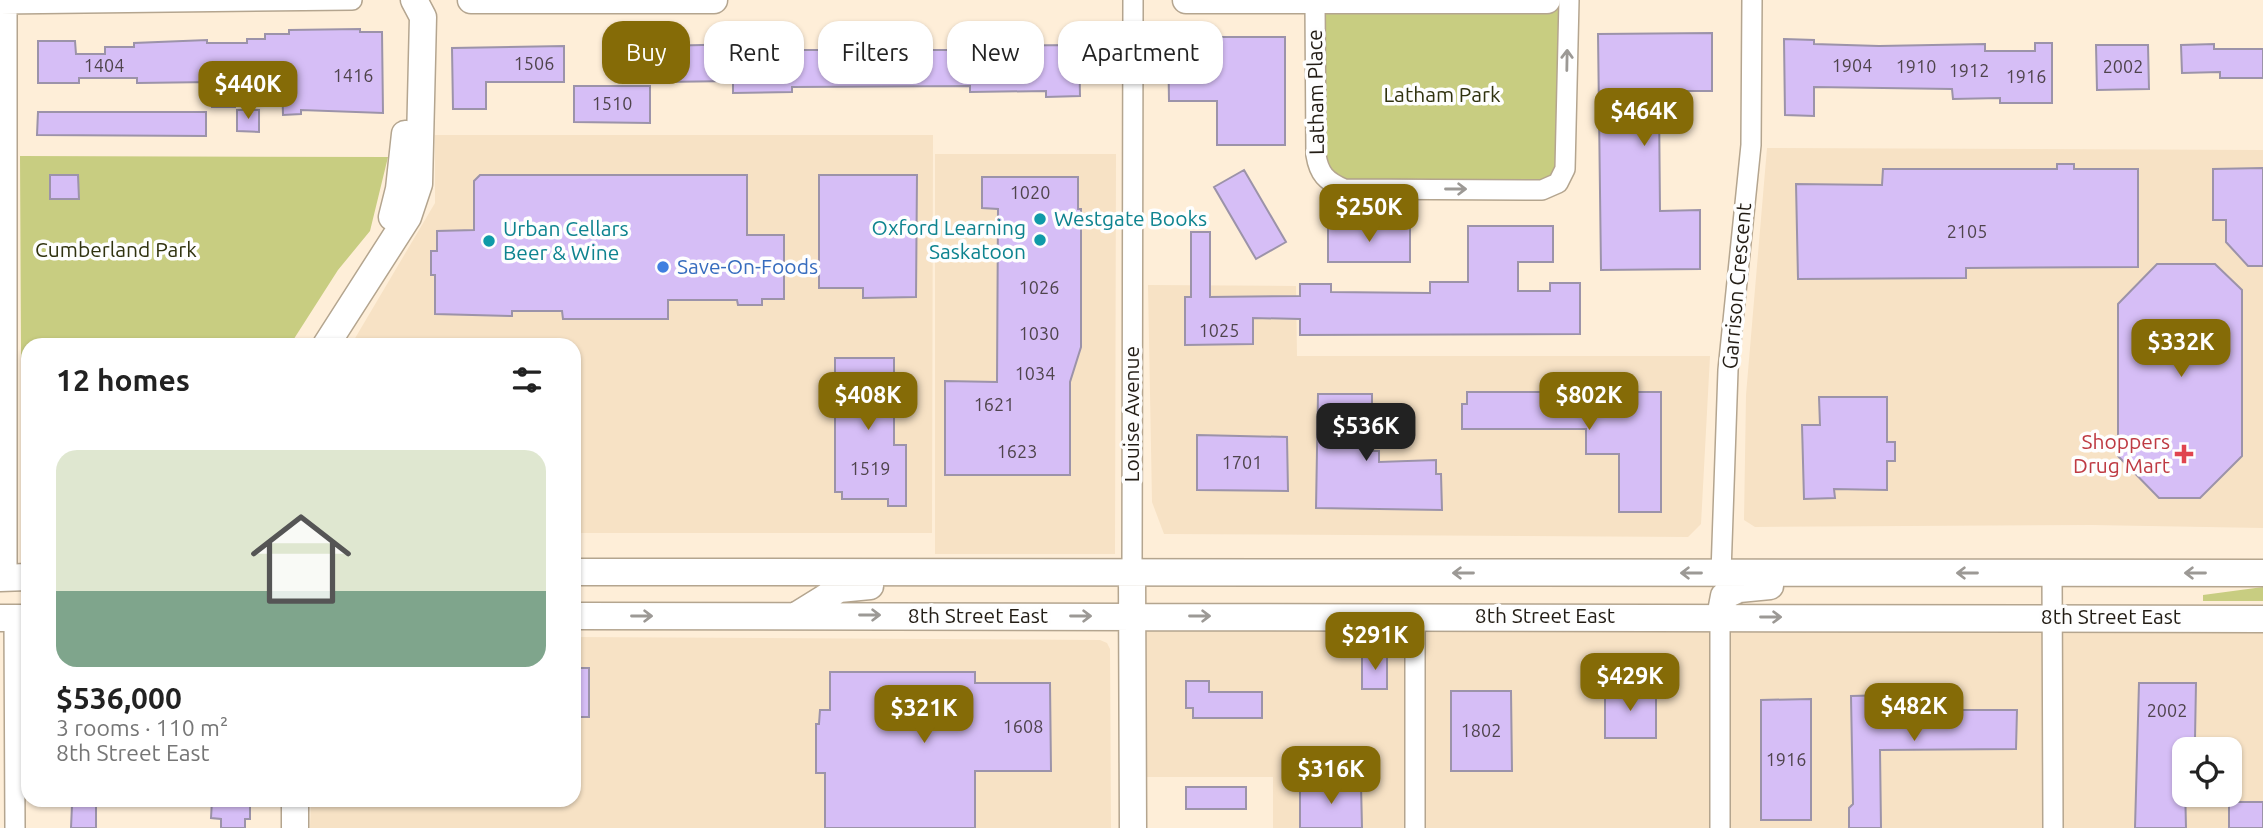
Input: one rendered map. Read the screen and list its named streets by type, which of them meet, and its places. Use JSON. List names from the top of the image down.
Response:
{
  "streets": {
    "main road": ["Louise Avenue", "8th Street East"],
    "street": ["Latham Place", "Garrison Crescent"]
  },
  "crossings": [
    ["Garrison Crescent", "8th Street East"],
    ["Louise Avenue", "8th Street East"]
  ],
  "parks": ["Latham Park", "Cumberland Park"],
  "places": {
    "other": [
      "Westgate Books",
      "Oxford Learning Saskatoon",
      "Urban Cellars Beer & Wine",
      "Save-On-Foods"
    ],
    "health": ["Shoppers Drug Mart"]
  },
  "house_numbers": [
    "1506",
    "1404",
    "1904",
    "1910",
    "2002",
    "1912",
    "1416",
    "1916",
    "1510",
    "1020",
    "2105",
    "1026",
    "1025",
    "1030",
    "1034",
    "1621",
    "1623",
    "1701",
    "1519",
    "2002",
    "1608",
    "1802",
    "1916"
  ],
  "page": {
    "chip": [
      "Buy",
      "Rent",
      "Filters",
      "New",
      "Apartment"
    ],
    "price": [
      "$440K",
      "$464K",
      "$250K",
      "$332K",
      "$408K",
      "$802K",
      "$536K",
      "$291K",
      "$429K",
      "$482K",
      "$321K",
      "$316K"
    ],
    "heading": "12 homes",
    "list": [
      {
        "name": "$536,000",
        "note": "3 rooms · 110 m² · 8th Street East"
      }
    ]
  }
}
